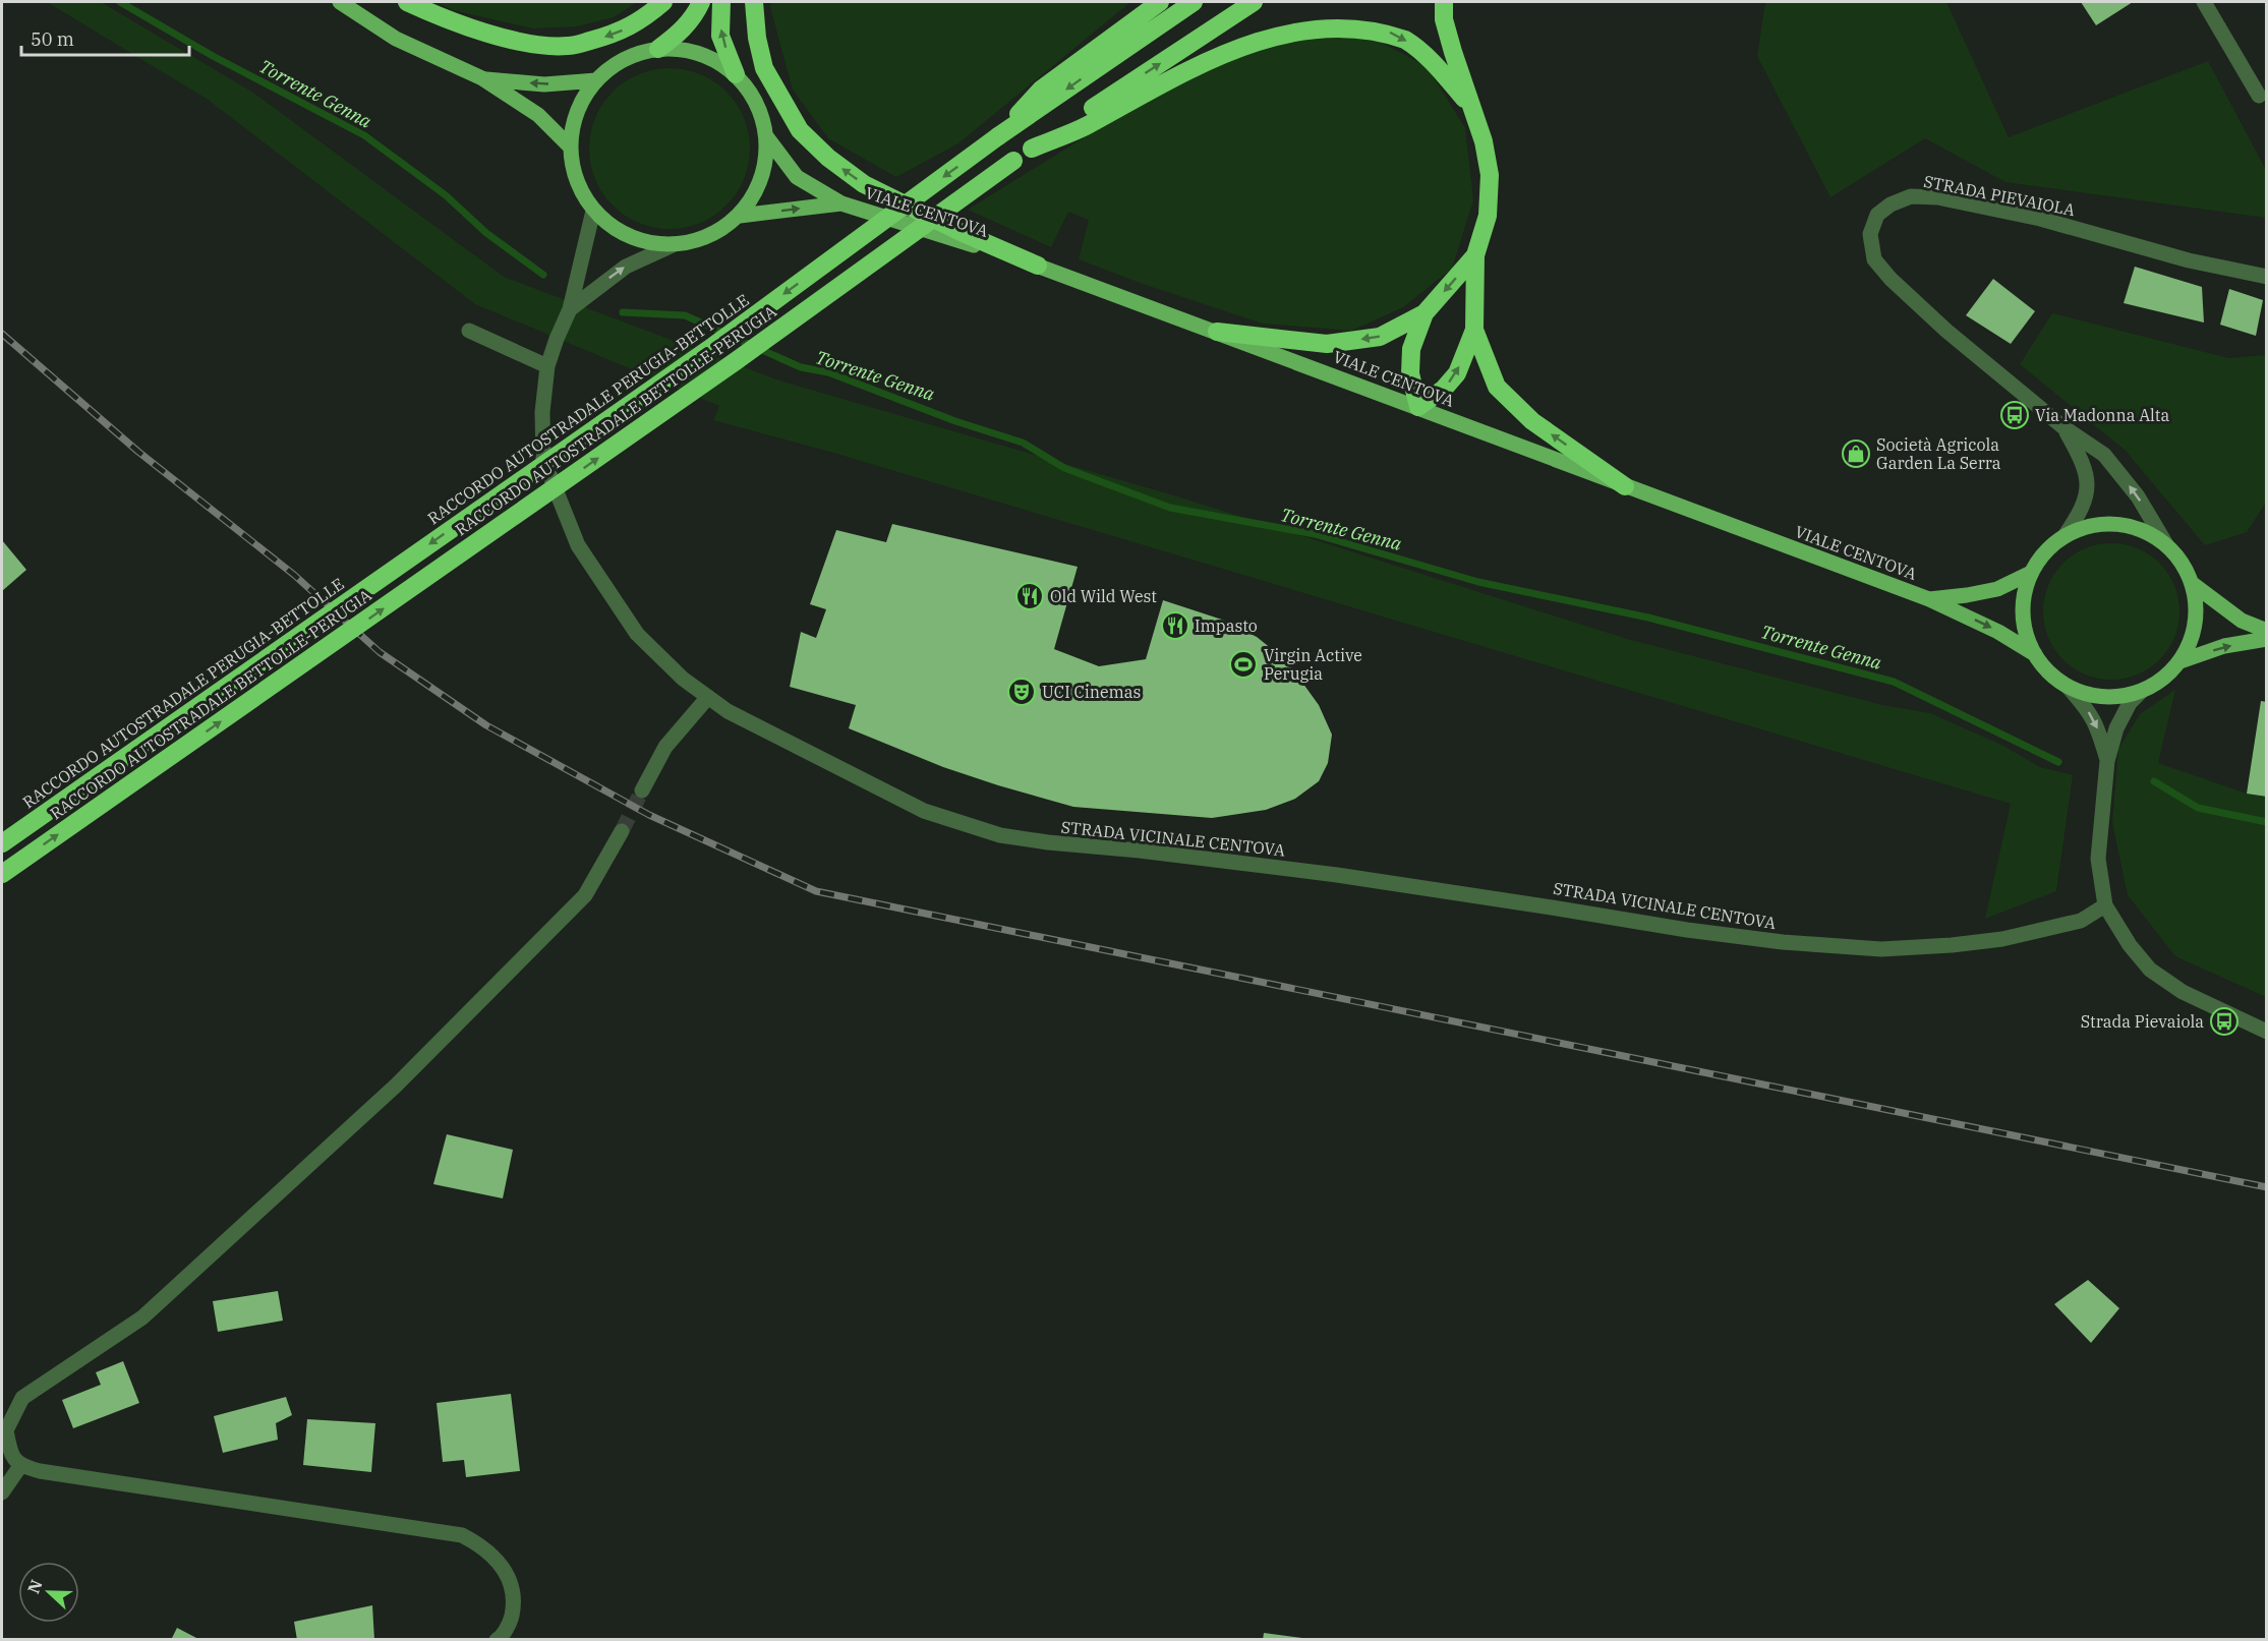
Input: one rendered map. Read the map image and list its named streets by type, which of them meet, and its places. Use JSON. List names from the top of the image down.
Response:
{
  "streets": {
    "highway": ["RACCORDO AUTOSTRADALE PERUGIA-BETTOLLE", "RACCORDO AUTOSTRADALE BETTOLLE-PERUGIA"],
    "main road": ["VIALE CENTOVA"],
    "street": ["STRADA PIEVAIOLA", "STRADA VICINALE CENTOVA"]
  },
  "one_way": ["RACCORDO AUTOSTRADALE PERUGIA-BETTOLLE", "RACCORDO AUTOSTRADALE BETTOLLE-PERUGIA"],
  "water": ["Torrente Genna"],
  "places": {
    "bus stop": ["Via Madonna Alta", "Strada Pievaiola"],
    "shop": ["Società Agricola Garden La Serra"],
    "restaurant": ["Old Wild West", "Impasto"],
    "sports": ["Virgin Active Perugia"],
    "theatre": ["UCI Cinemas"]
  },
  "scale_bar": "50 m",
  "north": "left"
}
